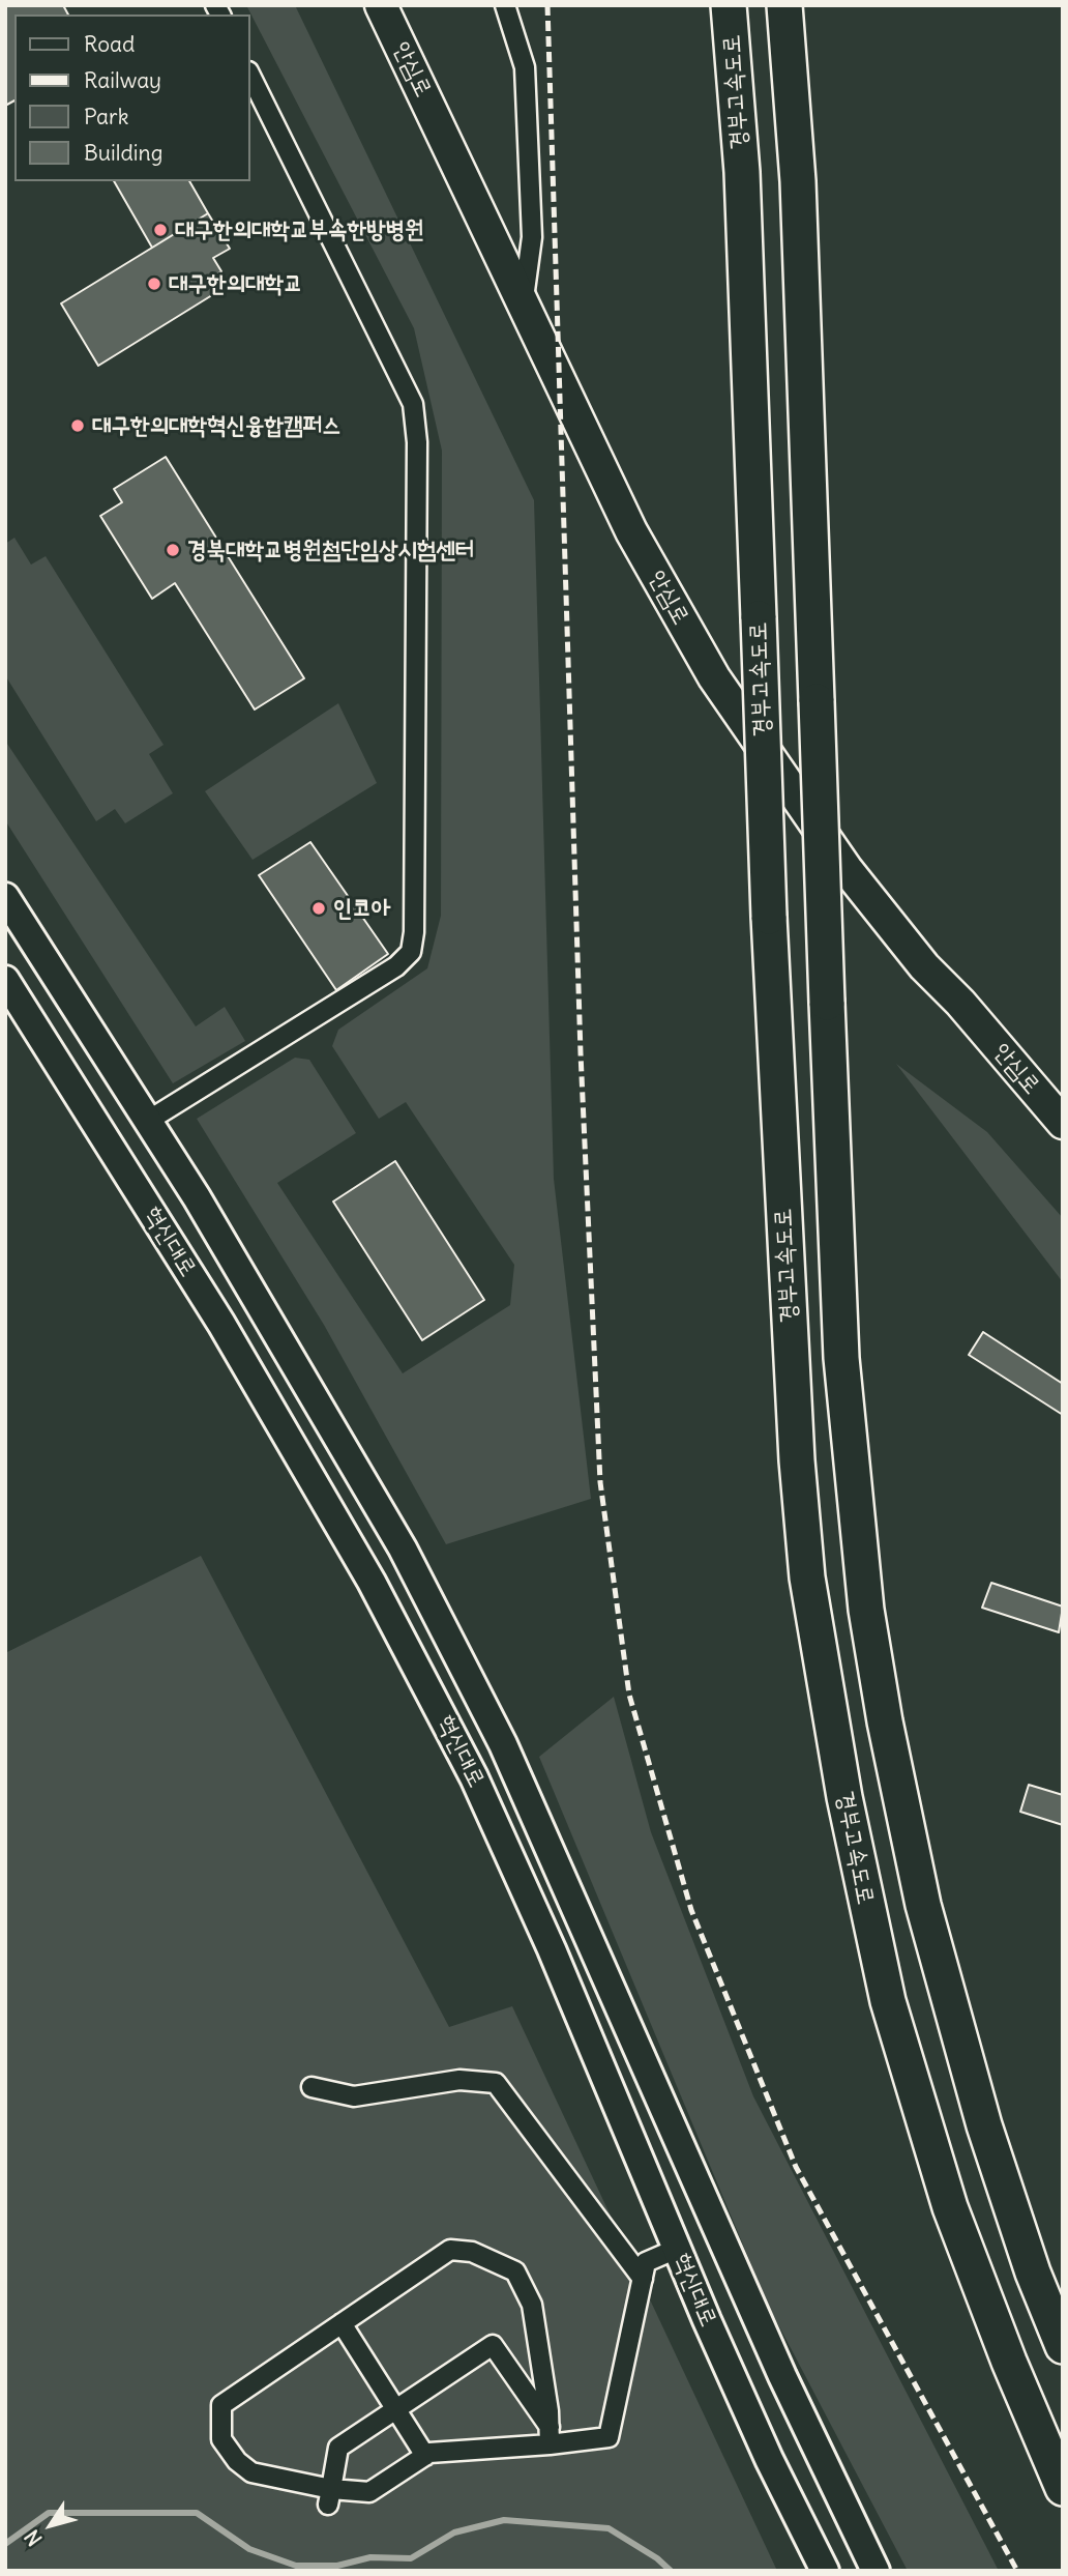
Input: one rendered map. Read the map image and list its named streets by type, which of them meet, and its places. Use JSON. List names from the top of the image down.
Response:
{
  "streets": {
    "highway": ["경부고속도로"],
    "main road": ["안심로", "혁신대로"]
  },
  "places": [
    "대구한의대학교부속한방병원",
    "대구한의대학교",
    "대구한의대학혁신융합캠퍼스",
    "경북대학교병원첨단임상시험센터",
    "인코아"
  ],
  "legend": [
    "Road",
    "Railway",
    "Park",
    "Building"
  ],
  "north": "bottom left"
}
